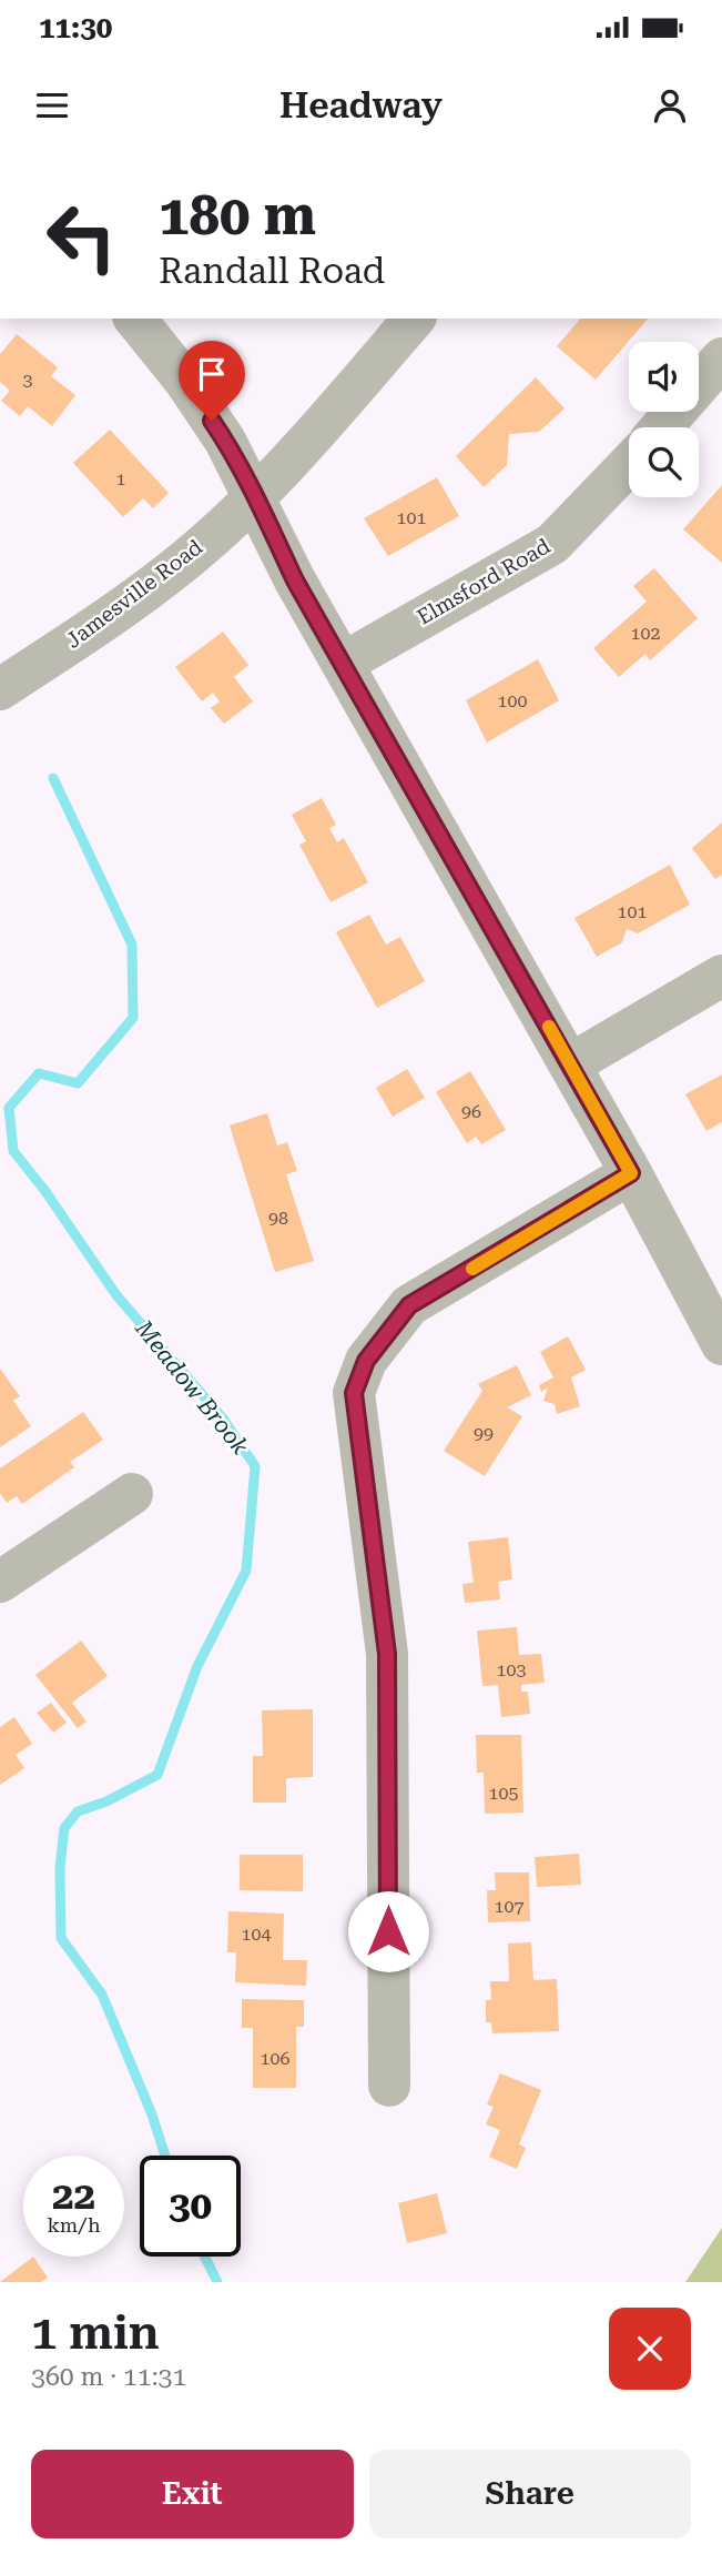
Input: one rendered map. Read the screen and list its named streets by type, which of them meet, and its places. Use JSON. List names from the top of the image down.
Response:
{
  "streets": {
    "street": ["Elmsford Road", "Jamesville Road"]
  },
  "water": ["Meadow Brook"],
  "house_numbers": [
    "3",
    "1",
    "101",
    "102",
    "100",
    "101",
    "96",
    "98",
    "99",
    "103",
    "105",
    "107",
    "104",
    "106"
  ],
  "page": {
    "status": "11:30",
    "header": "Headway",
    "turn": ["180 m", "Randall Road"],
    "speed": "22 km/h",
    "limit": "30",
    "heading": ["1 min", "360 m · 11:31"],
    "buttons": ["Exit", "Share"]
  }
}
